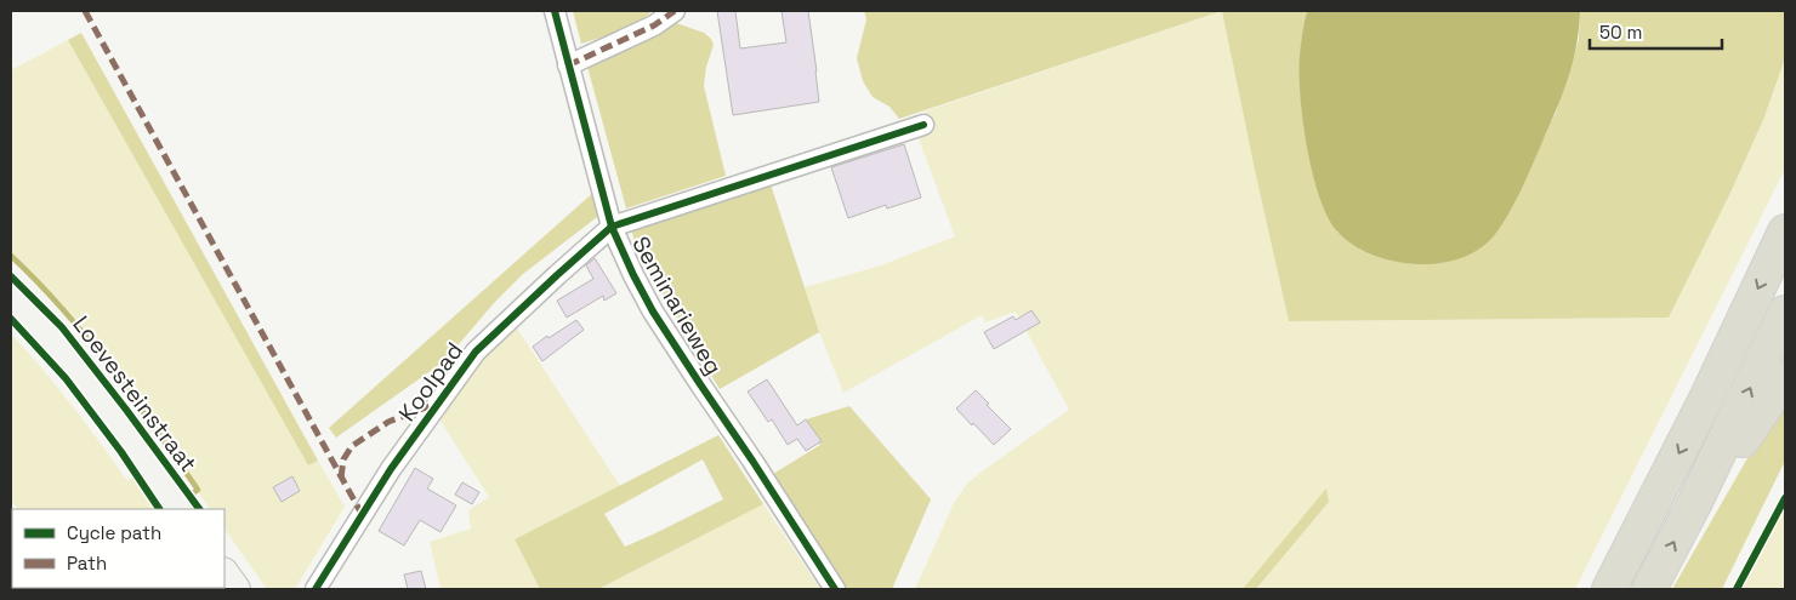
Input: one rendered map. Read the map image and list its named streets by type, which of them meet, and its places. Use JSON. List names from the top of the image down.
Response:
{
  "streets": {
    "street": ["Seminarieweg", "Koolpad", "Loevesteinstraat"]
  },
  "crossings": [
    ["Seminarieweg", "Koolpad"]
  ],
  "legend": ["Cycle path", "Path"],
  "scale_bar": "50 m"
}
